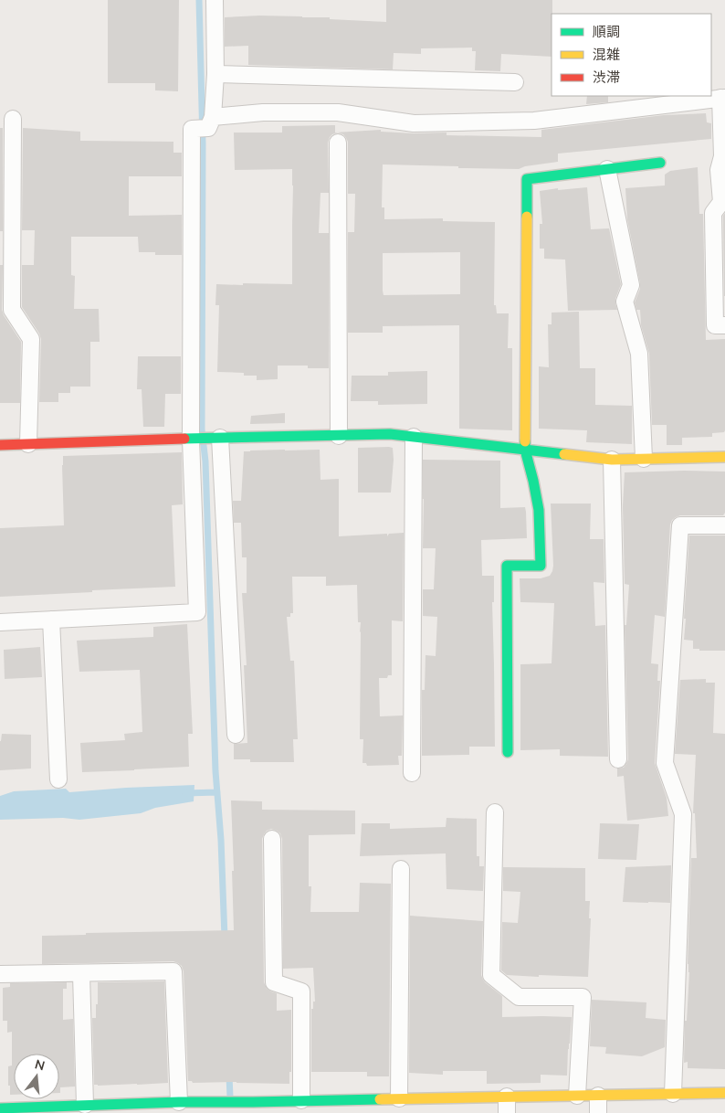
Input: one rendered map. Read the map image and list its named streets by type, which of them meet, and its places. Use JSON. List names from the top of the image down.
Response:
{
  "legend": ["順調", "混雑", "渋滞"],
  "north": "top"
}
